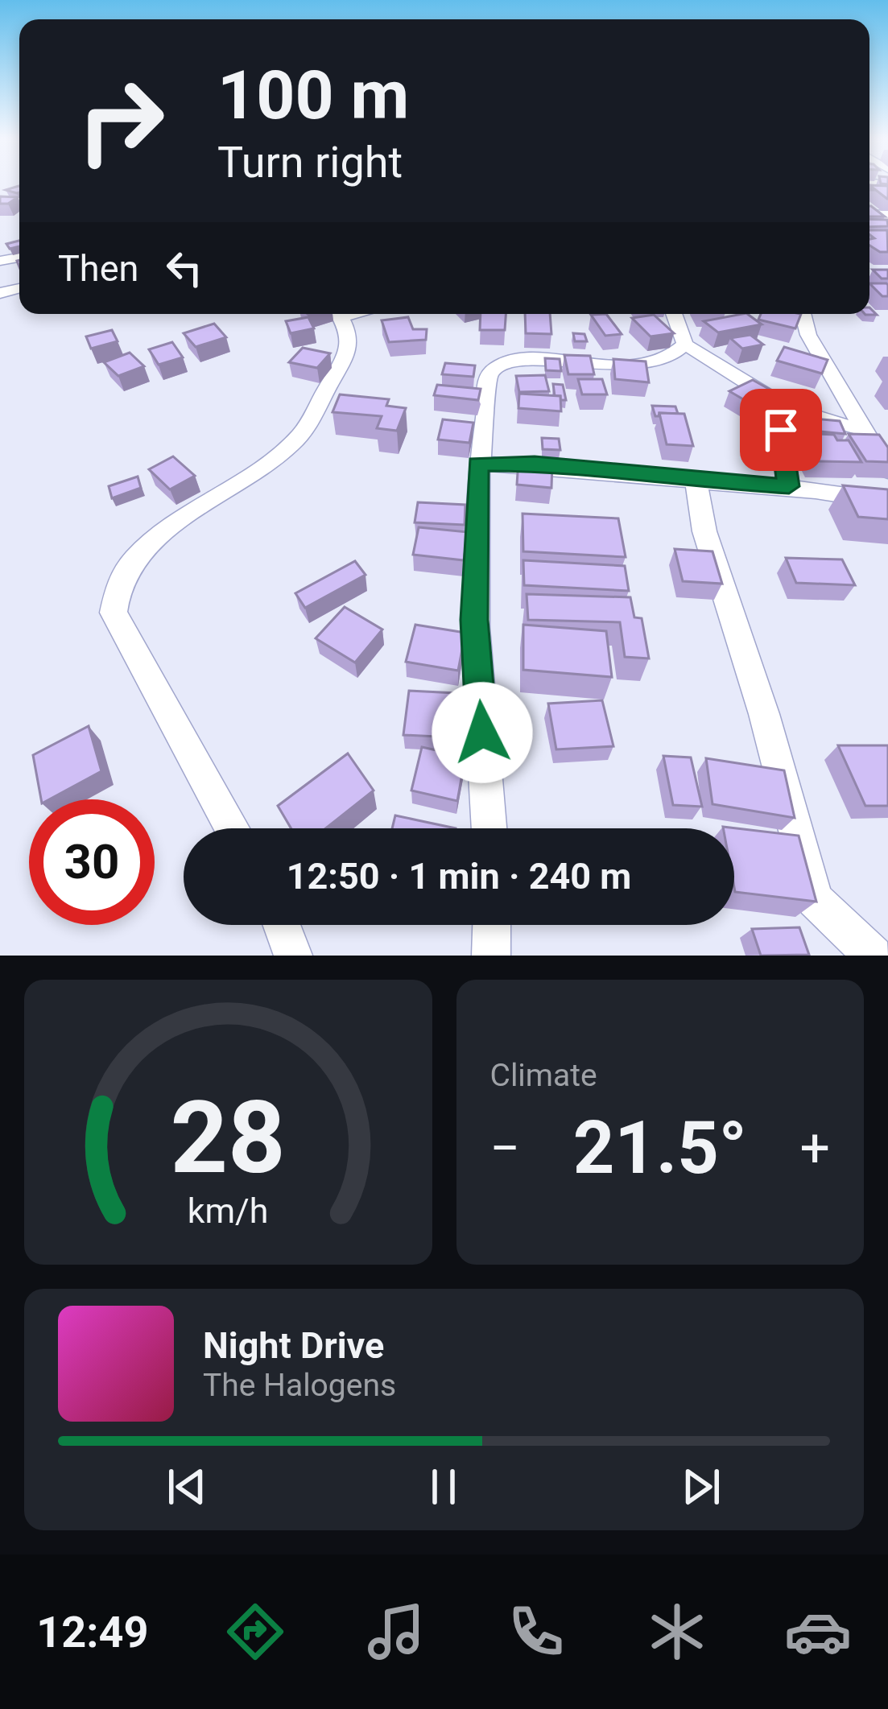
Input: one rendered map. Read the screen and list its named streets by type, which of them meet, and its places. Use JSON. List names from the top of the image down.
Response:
{
  "page": {
    "turn": ["100 m", "Turn right"],
    "then": "Then",
    "limit": "30",
    "trip": "12:50 · 1 min · 240 m",
    "tile": "Climate",
    "heat": ["−", "21.5°", "+"],
    "song": ["Night Drive", "The Halogens"],
    "tabs": "12:49",
    "gauge": ["28", "km/h"]
  }
}
